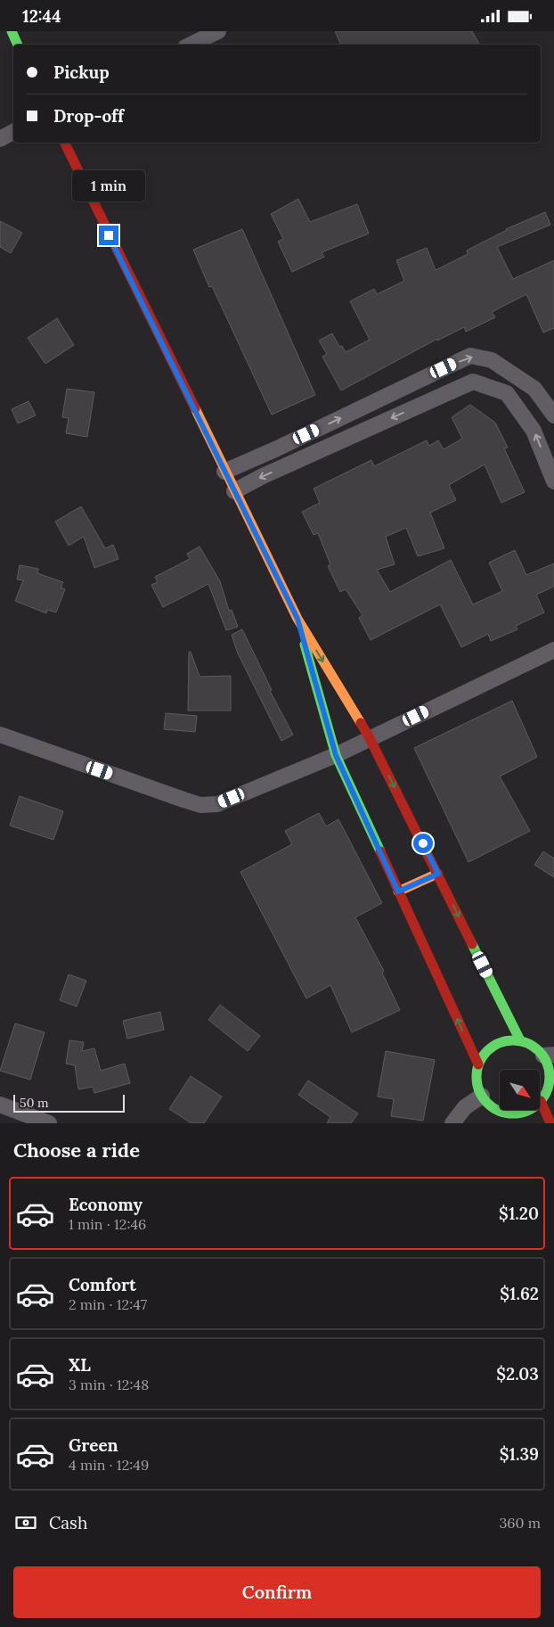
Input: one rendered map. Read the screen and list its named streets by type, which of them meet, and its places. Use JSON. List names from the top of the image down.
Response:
{
  "scale_bar": "50 m",
  "north": "bottom right",
  "page": {
    "status": "12:44",
    "banner": ["Pickup", "Drop-off"],
    "bubble": "1 min",
    "scale": "50 m",
    "heading": "Choose a ride",
    "list": [
      {
        "name": "Economy",
        "note": "1 min · 12:46",
        "value": "$1.20"
      },
      {
        "name": "Comfort",
        "note": "2 min · 12:47",
        "value": "$1.62"
      },
      {
        "name": "XL",
        "note": "3 min · 12:48",
        "value": "$2.03"
      },
      {
        "name": "Green",
        "note": "4 min · 12:49",
        "value": "$1.39"
      }
    ],
    "pay": ["Cash", "360 m"],
    "buttons": "Confirm"
  }
}
